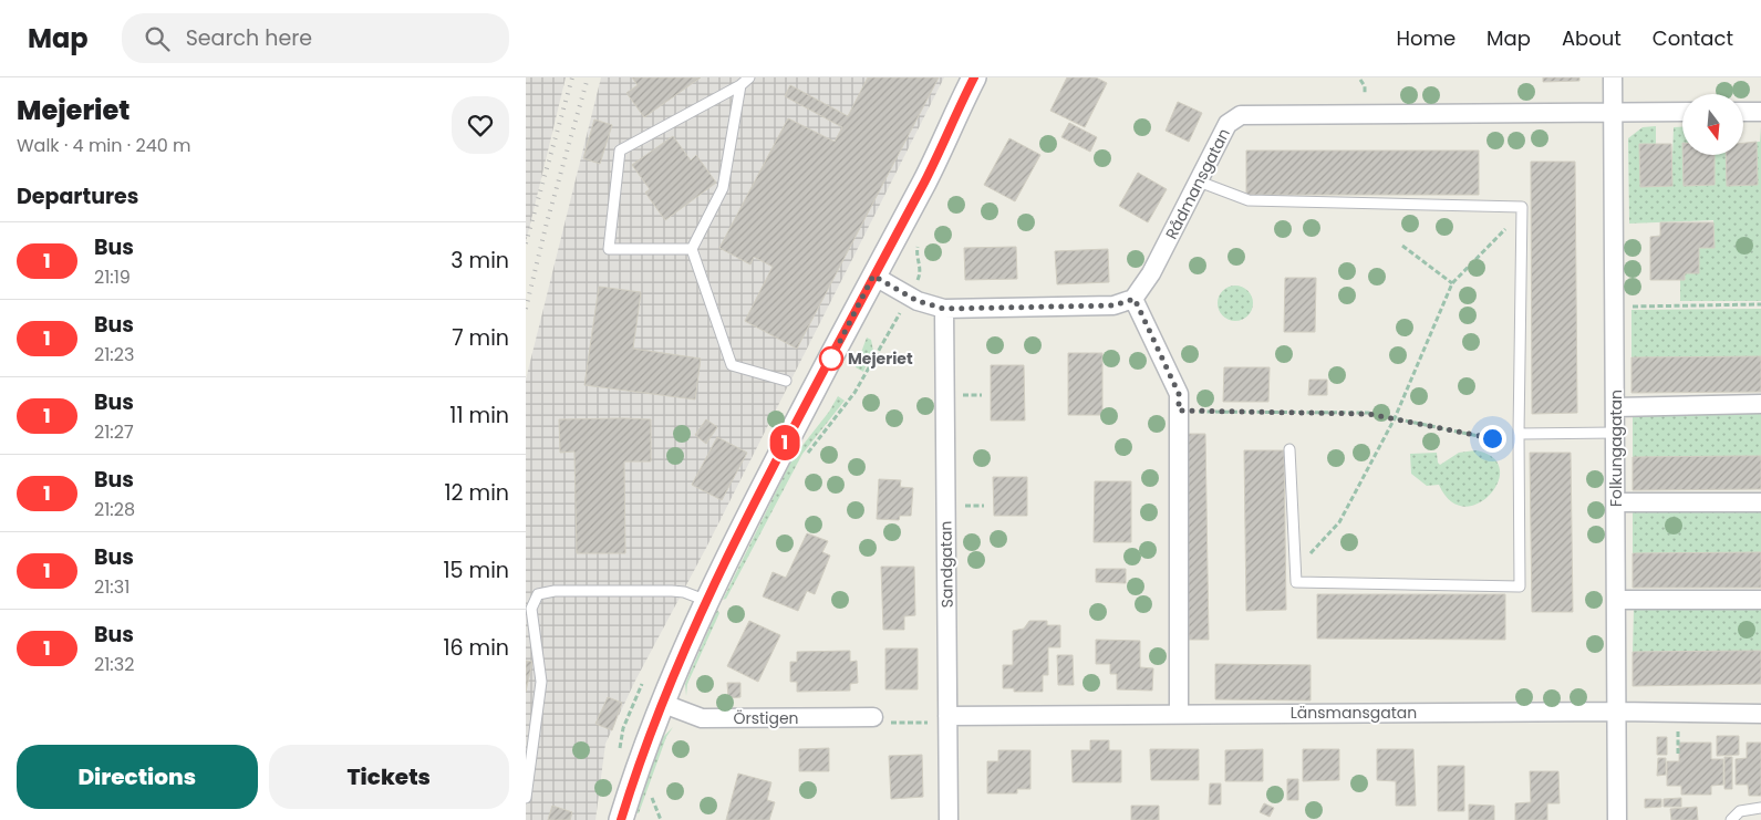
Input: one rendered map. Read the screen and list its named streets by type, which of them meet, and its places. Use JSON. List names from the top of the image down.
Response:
{
  "streets": {
    "street": [
      "Rådmansgatan",
      "Folkungagatan",
      "Sandgatan",
      "Länsmansgatan",
      "Örstigen"
    ]
  },
  "crossings": [
    ["Rådmansgatan", "Folkungagatan"],
    ["Folkungagatan", "Länsmansgatan"],
    ["Sandgatan", "Länsmansgatan"]
  ],
  "places": ["Mejeriet"],
  "lines": ["bus line 1"],
  "north": "bottom",
  "page": {
    "header": "Map",
    "search": "Search here",
    "nav": [
      "Home",
      "Map",
      "About",
      "Contact"
    ],
    "heading": [
      ["Mejeriet", "Walk · 4 min · 240 m"],
      "Departures"
    ],
    "on_map": "1",
    "list": [
      {
        "mark": "1",
        "name": "Bus",
        "note": "21:19",
        "value": "3 min"
      },
      {
        "mark": "1",
        "name": "Bus",
        "note": "21:23",
        "value": "7 min"
      },
      {
        "mark": "1",
        "name": "Bus",
        "note": "21:27",
        "value": "11 min"
      },
      {
        "mark": "1",
        "name": "Bus",
        "note": "21:28",
        "value": "12 min"
      },
      {
        "mark": "1",
        "name": "Bus",
        "note": "21:31",
        "value": "15 min"
      },
      {
        "mark": "1",
        "name": "Bus",
        "note": "21:32",
        "value": "16 min"
      }
    ],
    "buttons": ["Directions", "Tickets"]
  }
}
